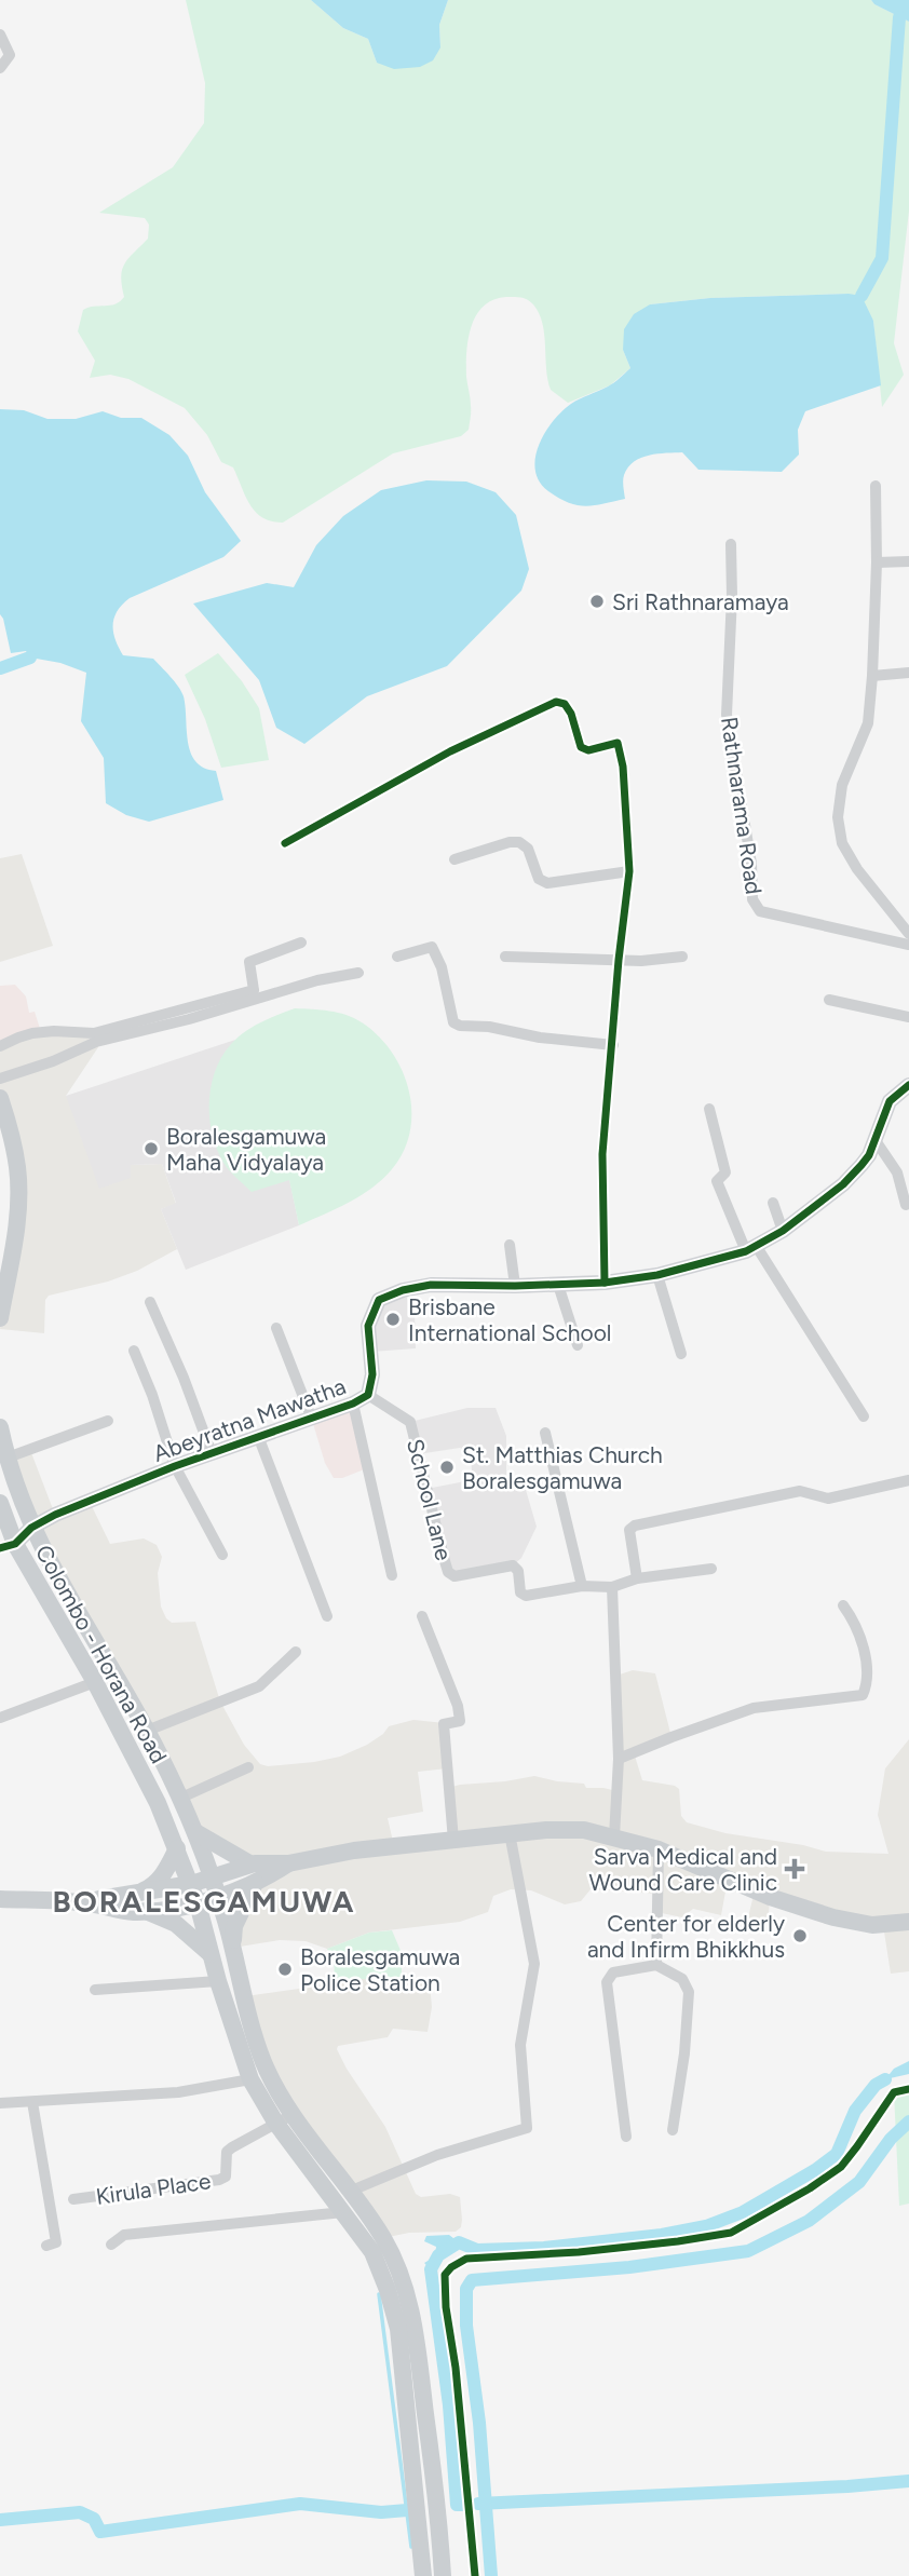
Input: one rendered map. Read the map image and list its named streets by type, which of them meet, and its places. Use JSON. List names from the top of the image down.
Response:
{
  "streets": {
    "main road": ["Colombo - Horana Road"],
    "street": [
      "Rathnarama Road",
      "Abeyratna Mawatha",
      "School Lane",
      "Kirula Place"
    ]
  },
  "crossings": [
    ["Abeyratna Mawatha", "School Lane"],
    ["Abeyratna Mawatha", "Colombo - Horana Road"],
    ["Colombo - Horana Road", "Kirula Place"]
  ],
  "districts": ["BORALESGAMUWA"],
  "places": {
    "other": [
      "Sri Rathnaramaya",
      "Boralesgamuwa Maha Vidyalaya",
      "Brisbane International School",
      "St. Matthias Church Boralesgamuwa",
      "Center for elderly and Infirm Bhikkhus",
      "Boralesgamuwa Police Station"
    ],
    "health": ["Sarva Medical and Wound Care Clinic"]
  }
}
